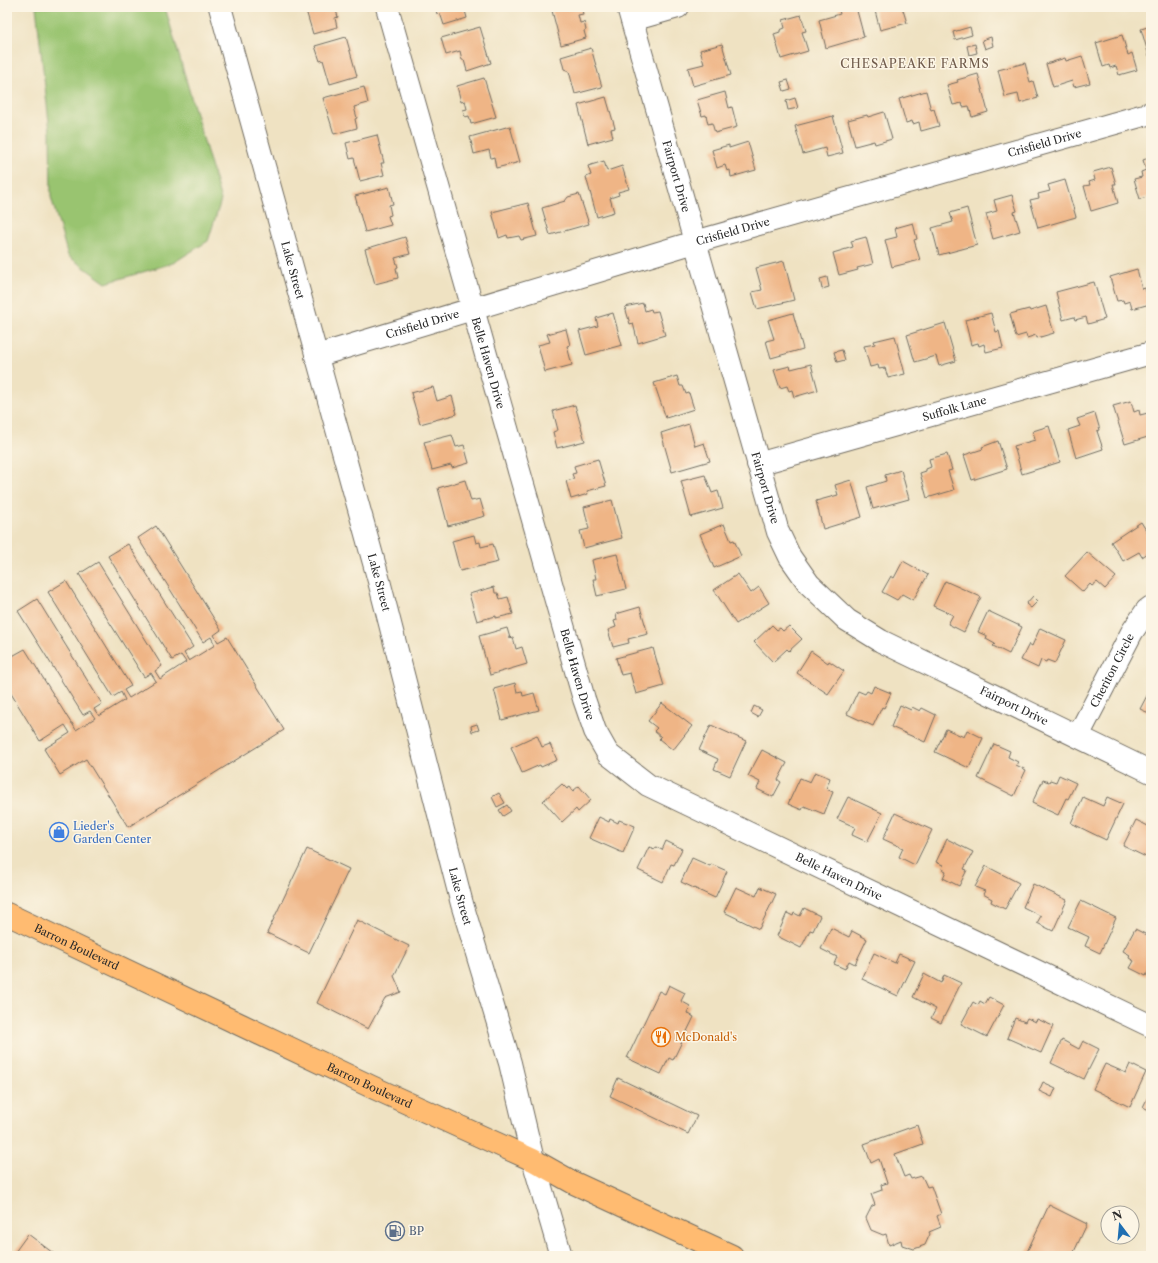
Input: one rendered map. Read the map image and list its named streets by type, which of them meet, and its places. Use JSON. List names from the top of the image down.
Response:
{
  "streets": {
    "main road": ["Barron Boulevard"],
    "street": [
      "Crisfield Drive",
      "Fairport Drive",
      "Lake Street",
      "Belle Haven Drive",
      "Suffolk Lane",
      "Cheriton Circle"
    ]
  },
  "crossings": [
    ["Crisfield Drive", "Fairport Drive"],
    ["Crisfield Drive", "Lake Street"],
    ["Crisfield Drive", "Belle Haven Drive"],
    ["Fairport Drive", "Suffolk Lane"],
    ["Fairport Drive", "Cheriton Circle"],
    ["Lake Street", "Barron Boulevard"]
  ],
  "districts": ["CHESAPEAKE FARMS"],
  "places": {
    "shop": ["Lieder's Garden Center"],
    "restaurant": ["McDonald's"],
    "fuel station": ["BP"]
  },
  "north": "top"
}
